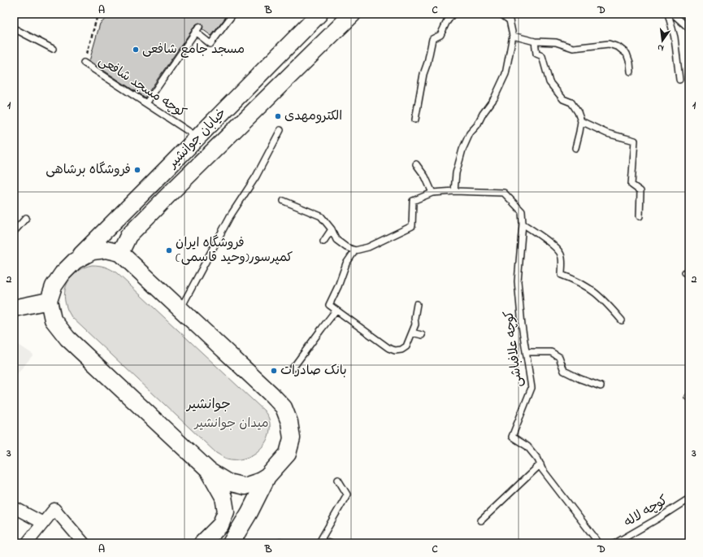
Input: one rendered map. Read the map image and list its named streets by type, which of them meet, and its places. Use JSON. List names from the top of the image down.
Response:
{
  "streets": {
    "main road": ["خیابان جوانشیر"],
    "lane": ["کوچه مسجد شافعی", "کوچه علافباشی", "کوچه لاله"]
  },
  "crossings": [
    ["کوچه مسجد شافعی", "خیابان جوانشیر"]
  ],
  "districts": ["جوانشیر"],
  "parks": ["میدان جوانشیر"],
  "places": [
    "مسجد جامع شافعی",
    "الکترومهدی",
    "فروشگاه برشاهی",
    "فروشگاه ایران کمپرسور(وحید قاسمی)",
    "بانک صادرات"
  ],
  "north": "bottom",
  "grid": {
    "columns": [
      "A",
      "B",
      "C",
      "D"
    ],
    "rows": ["1", "2", "3"]
  }
}
